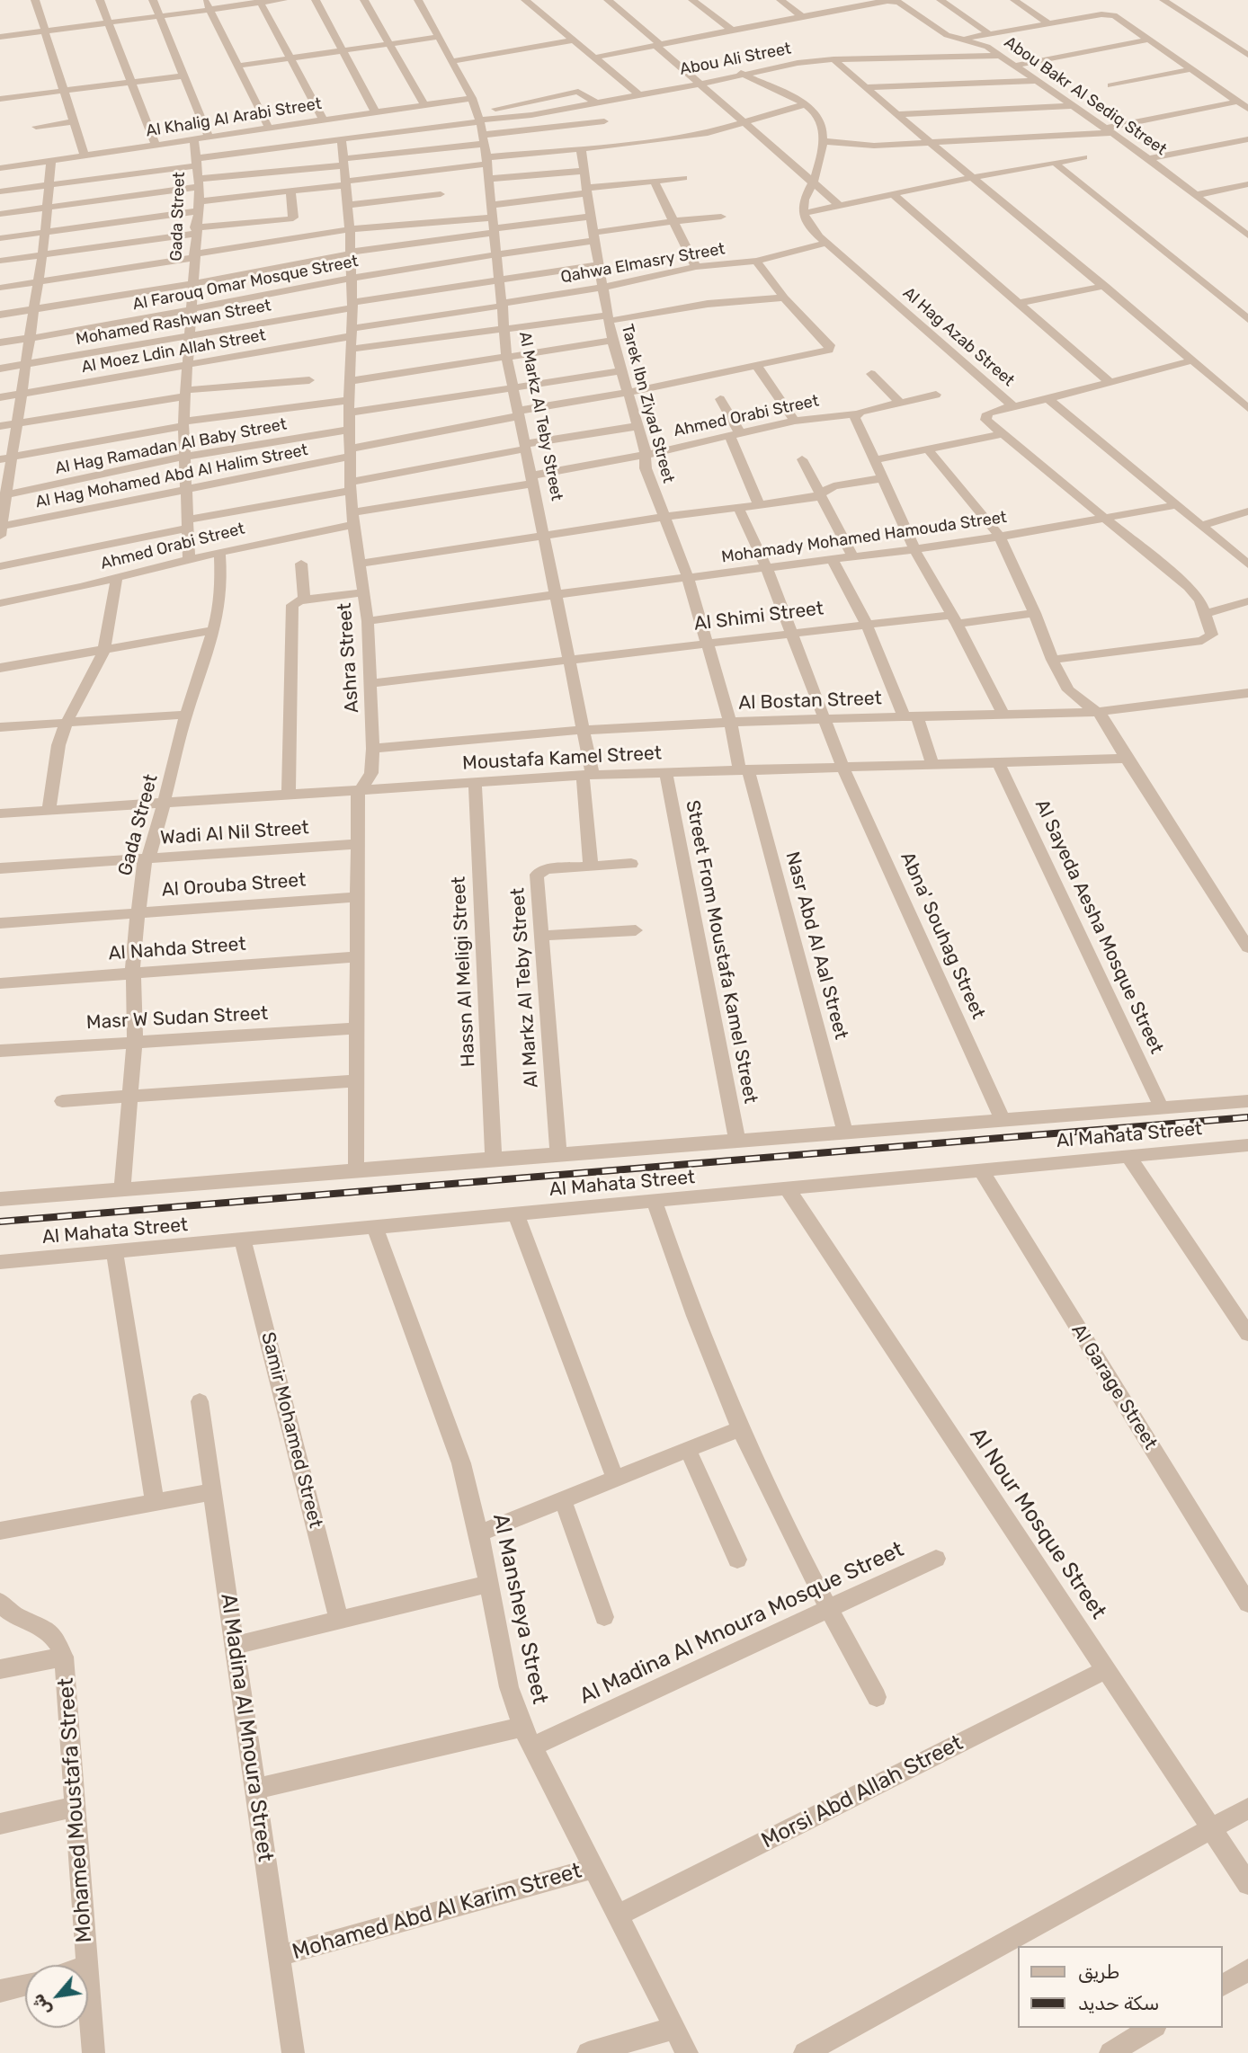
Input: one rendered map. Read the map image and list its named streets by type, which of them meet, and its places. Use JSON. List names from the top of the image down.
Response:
{
  "streets": {
    "street": [
      "Abou Ali Street",
      "Abou Bakr Al Sediq Street",
      "Al Khalig Al Arabi Street",
      "Gada Street",
      "Qahwa Elmasry Street",
      "Al Farouq Omar Mosque Street",
      "Mohamed Rashwan Street",
      "Al Hag Azab Street",
      "Al Moez Ldin Allah Street",
      "Tarek Ibn Ziyad Street",
      "Al Markz Al Teby Street",
      "Ahmed Orabi Street",
      "Al Hag Ramadan Al Baby Street",
      "Al Hag Mohamed Abd Al Halim Street",
      "Mohamady Mohamed Hamouda Street",
      "Al Shimi Street",
      "Ashra Street",
      "Al Bostan Street",
      "Moustafa Kamel Street",
      "Wadi Al Nil Street",
      "Al Orouba Street",
      "Al Sayeda Aesha Mosque Street",
      "Abna' Souhag Street",
      "Nasr Abd Al Aal Street",
      "Al Nahda Street",
      "Street From Moustafa Kamel Street",
      "Hassn Al Meligi Street",
      "Masr W Sudan Street",
      "Al Mahata Street",
      "Al Garage Street",
      "Samir Mohamed Street",
      "Al Nour Mosque Street",
      "Al Mansheya Street",
      "Al Madina Al Mnoura Mosque Street",
      "Al Madina Al Mnoura Street",
      "Morsi Abd Allah Street",
      "Mohamed Moustafa Street",
      "Mohamed Abd Al Karim Street"
    ]
  },
  "crossings": [
    ["Abou Ali Street", "Abou Bakr Al Sediq Street"],
    ["Abou Ali Street", "Al Markz Al Teby Street"],
    ["Al Khalig Al Arabi Street", "Gada Street"],
    ["Al Khalig Al Arabi Street", "Al Markz Al Teby Street"],
    ["Gada Street", "Al Farouq Omar Mosque Street"],
    ["Gada Street", "Mohamed Rashwan Street"],
    ["Gada Street", "Al Moez Ldin Allah Street"],
    ["Gada Street", "Ahmed Orabi Street"],
    ["Gada Street", "Al Hag Ramadan Al Baby Street"],
    ["Gada Street", "Al Hag Mohamed Abd Al Halim Street"],
    ["Gada Street", "Moustafa Kamel Street"],
    ["Gada Street", "Wadi Al Nil Street"],
    ["Gada Street", "Al Orouba Street"],
    ["Gada Street", "Al Nahda Street"],
    ["Gada Street", "Masr W Sudan Street"],
    ["Gada Street", "Al Mahata Street"],
    ["Qahwa Elmasry Street", "Al Hag Azab Street"],
    ["Qahwa Elmasry Street", "Al Moez Ldin Allah Street"],
    ["Qahwa Elmasry Street", "Tarek Ibn Ziyad Street"],
    ["Qahwa Elmasry Street", "Al Markz Al Teby Street"],
    ["Qahwa Elmasry Street", "Ashra Street"],
    ["Al Farouq Omar Mosque Street", "Tarek Ibn Ziyad Street"],
    ["Al Farouq Omar Mosque Street", "Al Markz Al Teby Street"],
    ["Al Farouq Omar Mosque Street", "Ashra Street"],
    ["Mohamed Rashwan Street", "Tarek Ibn Ziyad Street"],
    ["Mohamed Rashwan Street", "Al Markz Al Teby Street"],
    ["Mohamed Rashwan Street", "Ashra Street"],
    ["Al Hag Azab Street", "Mohamady Mohamed Hamouda Street"],
    ["Al Moez Ldin Allah Street", "Tarek Ibn Ziyad Street"],
    ["Al Moez Ldin Allah Street", "Al Markz Al Teby Street"],
    ["Al Moez Ldin Allah Street", "Al Hag Mohamed Abd Al Halim Street"],
    ["Al Moez Ldin Allah Street", "Ashra Street"],
    ["Tarek Ibn Ziyad Street", "Ahmed Orabi Street"],
    ["Tarek Ibn Ziyad Street", "Al Hag Mohamed Abd Al Halim Street"],
    ["Tarek Ibn Ziyad Street", "Mohamady Mohamed Hamouda Street"],
    ["Tarek Ibn Ziyad Street", "Al Shimi Street"],
    ["Tarek Ibn Ziyad Street", "Al Bostan Street"],
    ["Tarek Ibn Ziyad Street", "Moustafa Kamel Street"],
    ["Tarek Ibn Ziyad Street", "Nasr Abd Al Aal Street"],
    ["Al Markz Al Teby Street", "Ahmed Orabi Street"],
    ["Al Markz Al Teby Street", "Al Hag Mohamed Abd Al Halim Street"],
    ["Al Markz Al Teby Street", "Mohamady Mohamed Hamouda Street"],
    ["Al Markz Al Teby Street", "Al Shimi Street"],
    ["Al Markz Al Teby Street", "Al Bostan Street"],
    ["Al Markz Al Teby Street", "Moustafa Kamel Street"],
    ["Al Markz Al Teby Street", "Al Mahata Street"],
    ["Ahmed Orabi Street", "Ashra Street"],
    ["Al Hag Ramadan Al Baby Street", "Ashra Street"],
    ["Al Hag Mohamed Abd Al Halim Street", "Ashra Street"],
    ["Mohamady Mohamed Hamouda Street", "Ashra Street"],
    ["Mohamady Mohamed Hamouda Street", "Abna' Souhag Street"],
    ["Al Shimi Street", "Ashra Street"],
    ["Al Shimi Street", "Abna' Souhag Street"],
    ["Ashra Street", "Al Bostan Street"],
    ["Ashra Street", "Moustafa Kamel Street"],
    ["Ashra Street", "Wadi Al Nil Street"],
    ["Ashra Street", "Al Orouba Street"],
    ["Ashra Street", "Al Nahda Street"],
    ["Ashra Street", "Masr W Sudan Street"],
    ["Ashra Street", "Al Mahata Street"],
    ["Al Bostan Street", "Abna' Souhag Street"],
    ["Moustafa Kamel Street", "Al Sayeda Aesha Mosque Street"],
    ["Moustafa Kamel Street", "Abna' Souhag Street"],
    ["Moustafa Kamel Street", "Nasr Abd Al Aal Street"],
    ["Moustafa Kamel Street", "Street From Moustafa Kamel Street"],
    ["Moustafa Kamel Street", "Hassn Al Meligi Street"],
    ["Al Sayeda Aesha Mosque Street", "Al Mahata Street"],
    ["Abna' Souhag Street", "Al Mahata Street"],
    ["Nasr Abd Al Aal Street", "Al Mahata Street"],
    ["Street From Moustafa Kamel Street", "Al Mahata Street"],
    ["Hassn Al Meligi Street", "Al Mahata Street"],
    ["Al Mahata Street", "Al Garage Street"],
    ["Al Mahata Street", "Samir Mohamed Street"],
    ["Al Mahata Street", "Al Nour Mosque Street"],
    ["Al Mahata Street", "Al Mansheya Street"],
    ["Al Nour Mosque Street", "Morsi Abd Allah Street"],
    ["Al Mansheya Street", "Al Madina Al Mnoura Mosque Street"],
    ["Al Mansheya Street", "Morsi Abd Allah Street"],
    ["Al Mansheya Street", "Mohamed Abd Al Karim Street"],
    ["Al Madina Al Mnoura Street", "Mohamed Abd Al Karim Street"]
  ],
  "legend": ["طريق", "سكة حديد"],
  "north": "bottom left"
}
